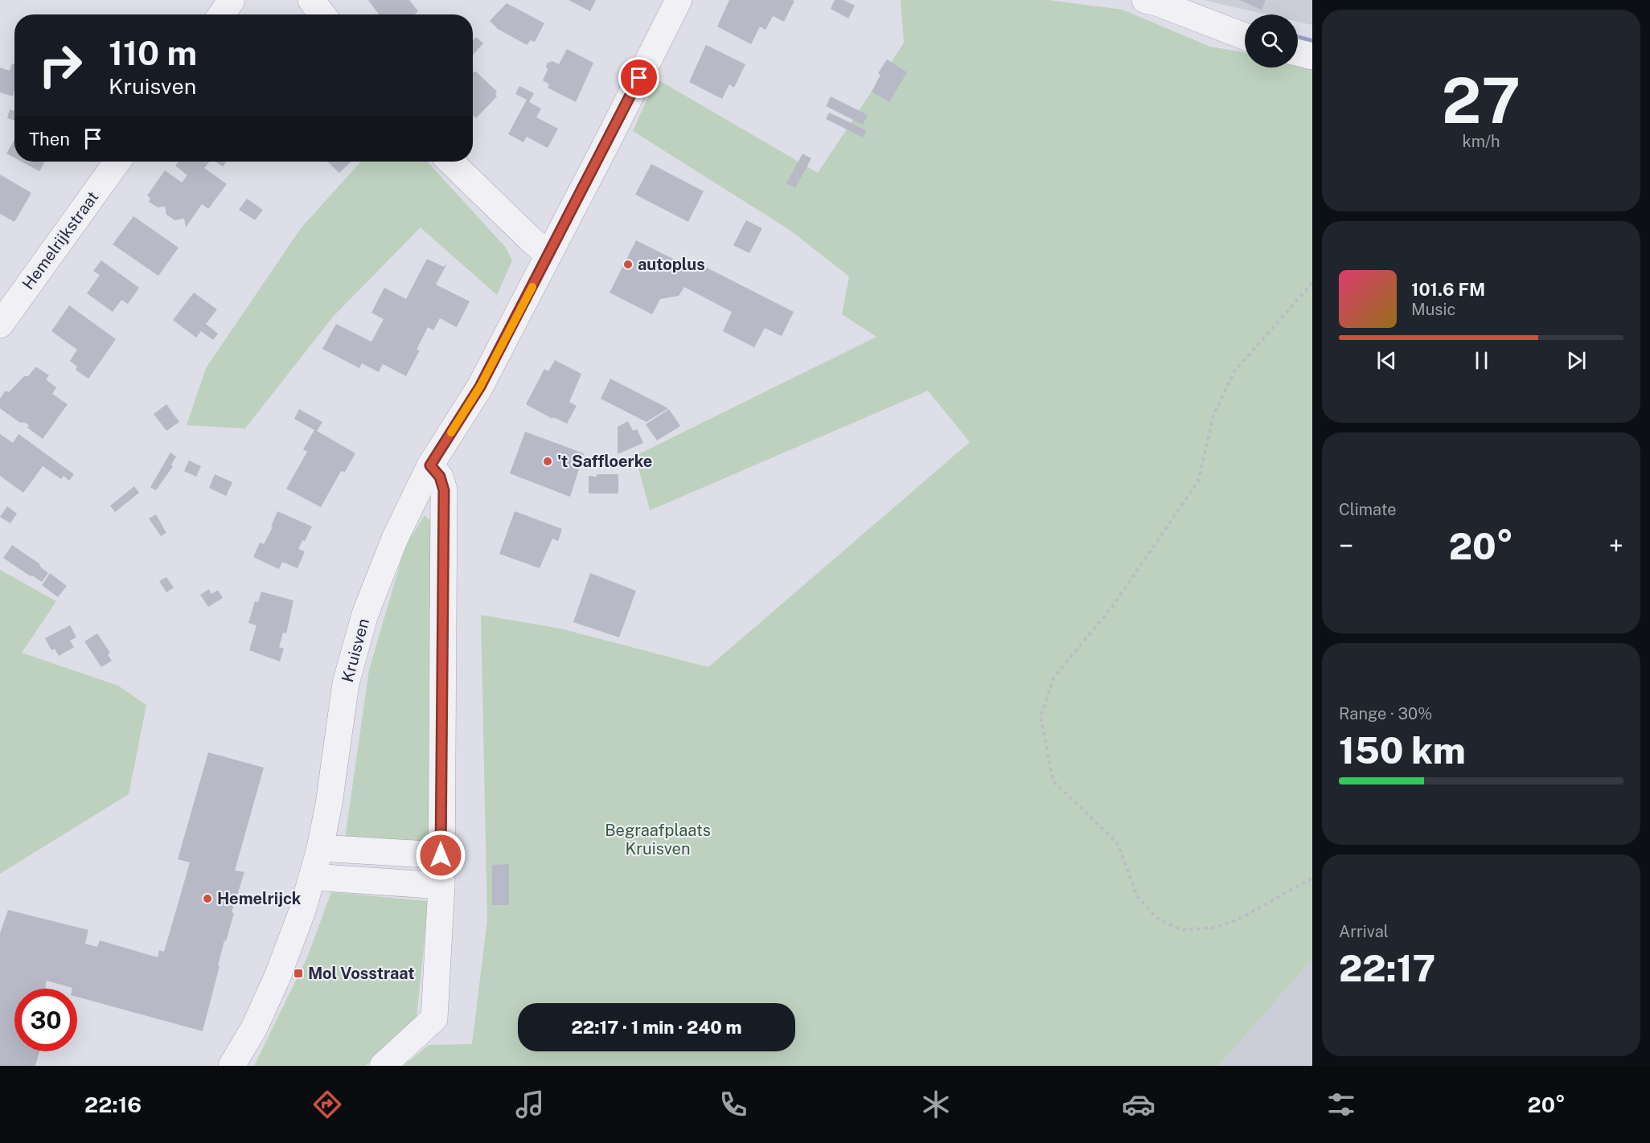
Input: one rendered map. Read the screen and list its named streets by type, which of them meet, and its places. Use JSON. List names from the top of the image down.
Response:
{
  "streets": {
    "street": ["Hemelrijkstraat", "Kruisven"]
  },
  "parks": ["Begraafplaats Kruisven"],
  "places": {
    "other": ["autoplus", "'t Saffloerke", "Hemelrijck"],
    "transit": ["Mol Vosstraat"]
  },
  "page": {
    "tile": [
      ["27", "km/h"],
      "Climate",
      ["Range · 30%", "150 km"],
      ["Arrival", "22:17"]
    ],
    "turn": ["110 m", "Kruisven"],
    "then": "Then",
    "song": ["101.6 FM", "Music"],
    "heat": ["−", "20°", "+"],
    "limit": "30",
    "trip": "22:17 · 1 min · 240 m",
    "tabs": ["22:16", "20°"]
  }
}
